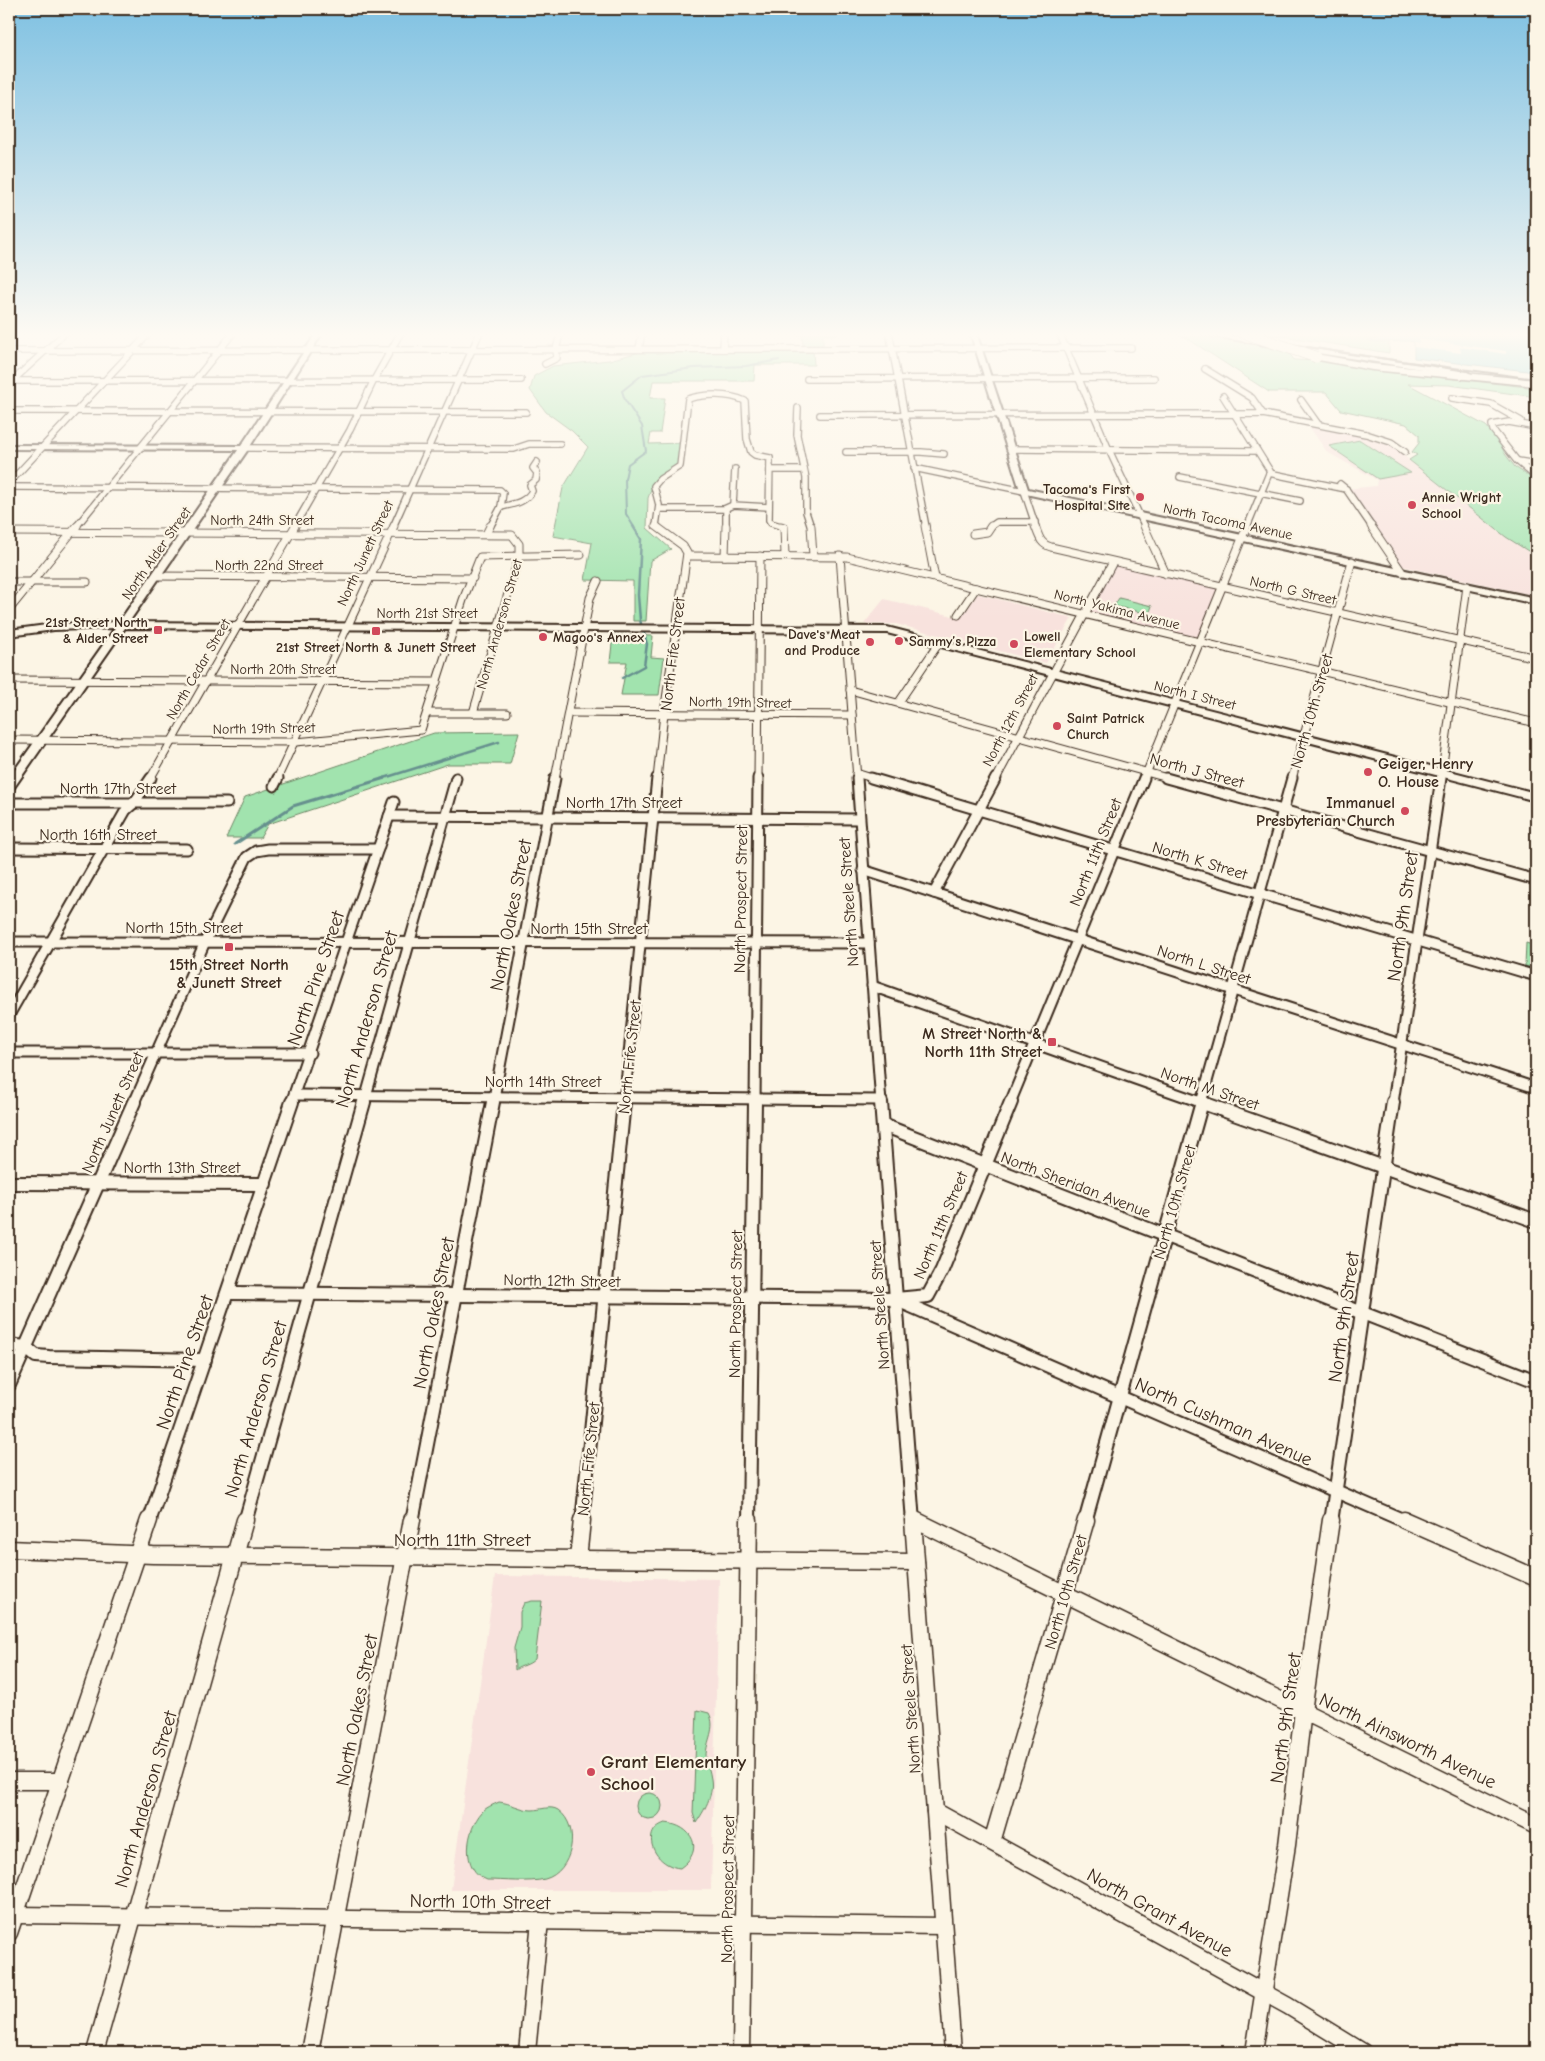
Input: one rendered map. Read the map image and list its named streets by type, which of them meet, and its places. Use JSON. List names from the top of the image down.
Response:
{
  "streets": {
    "main road": [
      "North Tacoma Avenue",
      "North Alder Street",
      "North 21st Street",
      "North I Street"
    ],
    "street": [
      "North 24th Street",
      "North Junett Street",
      "North 22nd Street",
      "North G Street",
      "North Yakima Avenue",
      "North Anderson Street",
      "North Fife Street",
      "North Cedar Street",
      "North 20th Street",
      "North 19th Street",
      "North 10th Street",
      "North 12th Street",
      "North J Street",
      "North 17th Street",
      "North 16th Street",
      "North 11th Street",
      "North K Street",
      "North Prospect Street",
      "North Steele Street",
      "North Oakes Street",
      "North 9th Street",
      "North 15th Street",
      "North L Street",
      "North Pine Street",
      "North 14th Street",
      "North M Street",
      "North 13th Street",
      "North Sheridan Avenue",
      "North Cushman Avenue",
      "North Ainsworth Avenue",
      "North Grant Avenue"
    ]
  },
  "crossings": [
    ["North 24th Street", "North Alder Street"],
    ["North 24th Street", "North Junett Street"],
    ["North 24th Street", "North Anderson Street"],
    ["North 24th Street", "North Cedar Street"],
    ["North Tacoma Avenue", "North 10th Street"],
    ["North Tacoma Avenue", "North 11th Street"],
    ["North Tacoma Avenue", "North 9th Street"],
    ["North Alder Street", "North 22nd Street"],
    ["North Alder Street", "North 21st Street"],
    ["North Alder Street", "North 20th Street"],
    ["North Alder Street", "North 19th Street"],
    ["North Junett Street", "North 22nd Street"],
    ["North Junett Street", "North 21st Street"],
    ["North Junett Street", "North 20th Street"],
    ["North Junett Street", "North 19th Street"],
    ["North Junett Street", "North 15th Street"],
    ["North Junett Street", "North Pine Street"],
    ["North Junett Street", "North 13th Street"],
    ["North 22nd Street", "North Cedar Street"],
    ["North G Street", "North 10th Street"],
    ["North G Street", "North 12th Street"],
    ["North G Street", "North 11th Street"],
    ["North G Street", "North 9th Street"],
    ["North Yakima Avenue", "North Fife Street"],
    ["North Yakima Avenue", "North 10th Street"],
    ["North Yakima Avenue", "North 12th Street"],
    ["North Yakima Avenue", "North 11th Street"],
    ["North Yakima Avenue", "North Prospect Street"],
    ["North Yakima Avenue", "North Steele Street"],
    ["North Yakima Avenue", "North 9th Street"],
    ["North 21st Street", "North Anderson Street"],
    ["North 21st Street", "North Fife Street"],
    ["North 21st Street", "North Cedar Street"],
    ["North 21st Street", "North I Street"],
    ["North 21st Street", "North Prospect Street"],
    ["North 21st Street", "North Steele Street"],
    ["North 21st Street", "North Oakes Street"],
    ["North Anderson Street", "North 10th Street"],
    ["North Anderson Street", "North 12th Street"],
    ["North Anderson Street", "North 17th Street"],
    ["North Anderson Street", "North 11th Street"],
    ["North Anderson Street", "North 15th Street"],
    ["North Anderson Street", "North 14th Street"],
    ["North Fife Street", "North 19th Street"],
    ["North Fife Street", "North 12th Street"],
    ["North Fife Street", "North 17th Street"],
    ["North Fife Street", "North 11th Street"],
    ["North Fife Street", "North 15th Street"],
    ["North Fife Street", "North 14th Street"],
    ["North Cedar Street", "North 20th Street"],
    ["North Cedar Street", "North 19th Street"],
    ["North Cedar Street", "North 17th Street"],
    ["North Cedar Street", "North 16th Street"],
    ["North Cedar Street", "North 15th Street"],
    ["North I Street", "North 10th Street"],
    ["North I Street", "North 12th Street"],
    ["North I Street", "North 11th Street"],
    ["North I Street", "North Steele Street"],
    ["North I Street", "North 9th Street"],
    ["North 19th Street", "North Prospect Street"],
    ["North 19th Street", "North Steele Street"],
    ["North 19th Street", "North Oakes Street"],
    ["North 10th Street", "North J Street"],
    ["North 10th Street", "North K Street"],
    ["North 10th Street", "North Prospect Street"],
    ["North 10th Street", "North Steele Street"],
    ["North 10th Street", "North Oakes Street"],
    ["North 10th Street", "North L Street"],
    ["North 10th Street", "North Pine Street"],
    ["North 10th Street", "North M Street"],
    ["North 10th Street", "North Sheridan Avenue"],
    ["North 10th Street", "North Cushman Avenue"],
    ["North 10th Street", "North Ainsworth Avenue"],
    ["North 10th Street", "North Grant Avenue"],
    ["North 12th Street", "North J Street"],
    ["North 12th Street", "North 11th Street"],
    ["North 12th Street", "North K Street"],
    ["North 12th Street", "North Prospect Street"],
    ["North 12th Street", "North Steele Street"],
    ["North 12th Street", "North Oakes Street"],
    ["North 12th Street", "North L Street"],
    ["North 12th Street", "North Pine Street"],
    ["North 12th Street", "North Cushman Avenue"],
    ["North J Street", "North 11th Street"],
    ["North J Street", "North Steele Street"],
    ["North J Street", "North 9th Street"],
    ["North 17th Street", "North Prospect Street"],
    ["North 17th Street", "North Steele Street"],
    ["North 17th Street", "North Oakes Street"],
    ["North 17th Street", "North Pine Street"],
    ["North 11th Street", "North K Street"],
    ["North 11th Street", "North Prospect Street"],
    ["North 11th Street", "North Steele Street"],
    ["North 11th Street", "North Oakes Street"],
    ["North 11th Street", "North L Street"],
    ["North 11th Street", "North Pine Street"],
    ["North 11th Street", "North M Street"],
    ["North 11th Street", "North Sheridan Avenue"],
    ["North 11th Street", "North Cushman Avenue"],
    ["North K Street", "North Steele Street"],
    ["North K Street", "North 9th Street"],
    ["North Prospect Street", "North 15th Street"],
    ["North Prospect Street", "North 14th Street"],
    ["North Steele Street", "North 15th Street"],
    ["North Steele Street", "North L Street"],
    ["North Steele Street", "North 14th Street"],
    ["North Steele Street", "North M Street"],
    ["North Steele Street", "North Sheridan Avenue"],
    ["North Steele Street", "North Cushman Avenue"],
    ["North Steele Street", "North Ainsworth Avenue"],
    ["North Steele Street", "North Grant Avenue"],
    ["North Oakes Street", "North 15th Street"],
    ["North Oakes Street", "North 14th Street"],
    ["North 9th Street", "North L Street"],
    ["North 9th Street", "North M Street"],
    ["North 9th Street", "North Sheridan Avenue"],
    ["North 9th Street", "North Cushman Avenue"],
    ["North 9th Street", "North Ainsworth Avenue"],
    ["North 9th Street", "North Grant Avenue"],
    ["North 15th Street", "North Pine Street"],
    ["North Pine Street", "North 14th Street"],
    ["North Pine Street", "North 13th Street"]
  ],
  "places": {
    "other": [
      "Tacoma's First Hospital Site",
      "Annie Wright School",
      "Magoo's Annex",
      "Sammy’s Pizza",
      "Dave's Meat and Produce",
      "Lowell Elementary School",
      "Saint Patrick Church",
      "Geiger, Henry O. House",
      "Immanuel Presbyterian Church",
      "Grant Elementary School"
    ],
    "transit": [
      "21st Street North & Alder Street",
      "21st Street North & Junett Street",
      "15th Street North & Junett Street",
      "M Street North & North 11th Street"
    ]
  }
}
